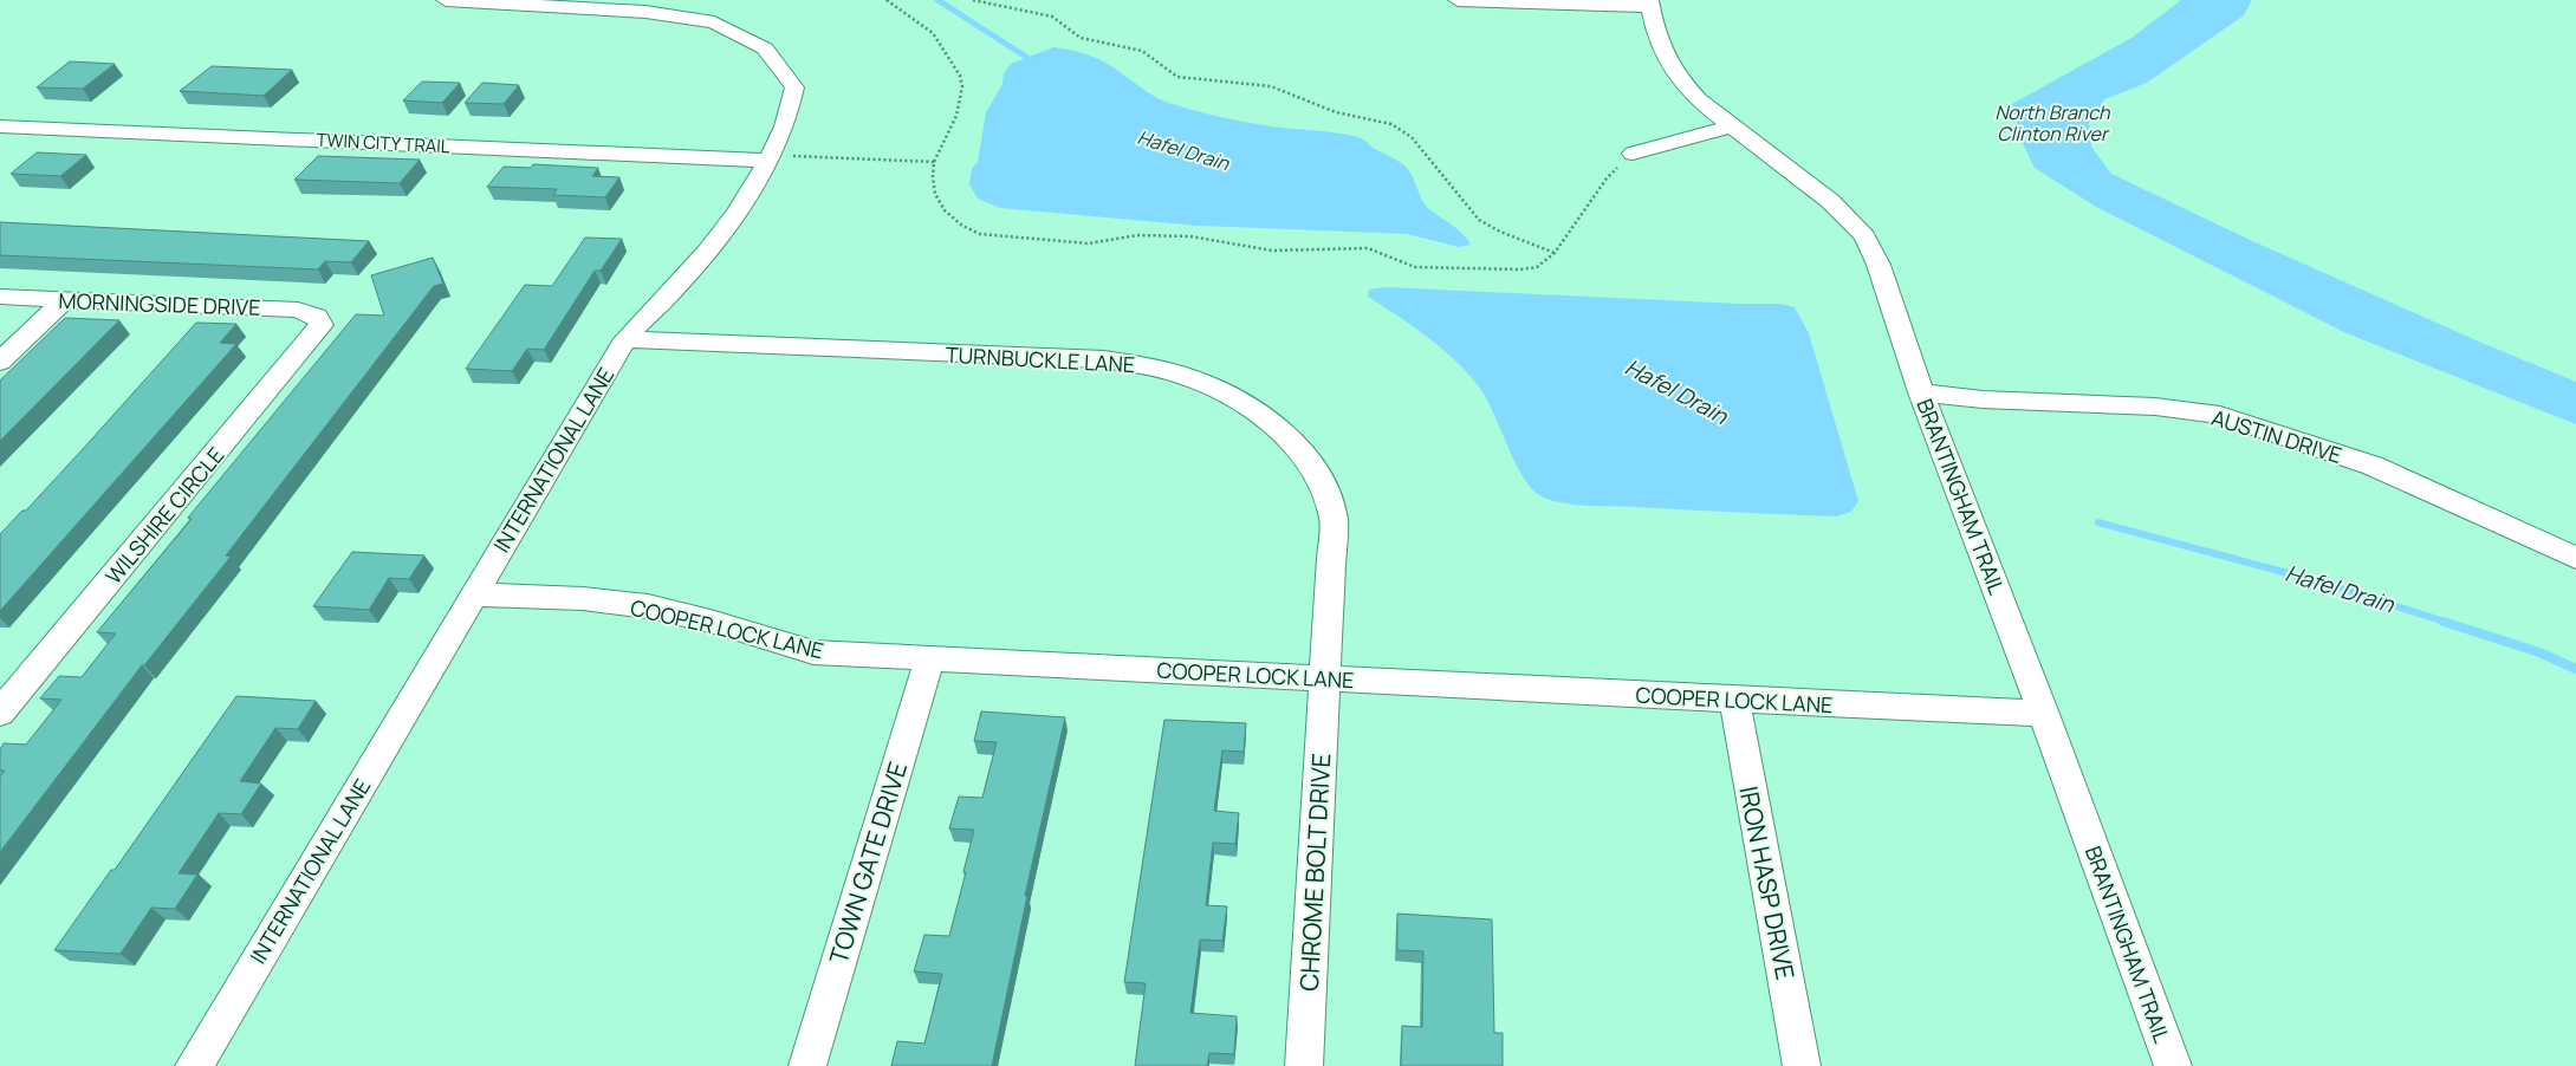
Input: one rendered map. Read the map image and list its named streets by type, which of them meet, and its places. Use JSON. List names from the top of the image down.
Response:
{
  "streets": {
    "street": [
      "TWIN CITY TRAIL",
      "MORNINGSIDE DRIVE",
      "TURNBUCKLE LANE",
      "AUSTIN DRIVE",
      "INTERNATIONAL LANE",
      "BRANTINGHAM TRAIL",
      "WILSHIRE CIRCLE",
      "COOPER LOCK LANE",
      "TOWN GATE DRIVE",
      "CHROME BOLT DRIVE",
      "IRON HASP DRIVE"
    ]
  },
  "crossings": [
    ["TWIN CITY TRAIL", "INTERNATIONAL LANE"],
    ["MORNINGSIDE DRIVE", "WILSHIRE CIRCLE"],
    ["TURNBUCKLE LANE", "INTERNATIONAL LANE"],
    ["TURNBUCKLE LANE", "COOPER LOCK LANE"],
    ["TURNBUCKLE LANE", "CHROME BOLT DRIVE"],
    ["AUSTIN DRIVE", "BRANTINGHAM TRAIL"],
    ["INTERNATIONAL LANE", "COOPER LOCK LANE"],
    ["BRANTINGHAM TRAIL", "COOPER LOCK LANE"],
    ["COOPER LOCK LANE", "TOWN GATE DRIVE"],
    ["COOPER LOCK LANE", "CHROME BOLT DRIVE"],
    ["COOPER LOCK LANE", "IRON HASP DRIVE"]
  ],
  "water": ["North Branch Clinton River", "Hafel Drain"]
}
